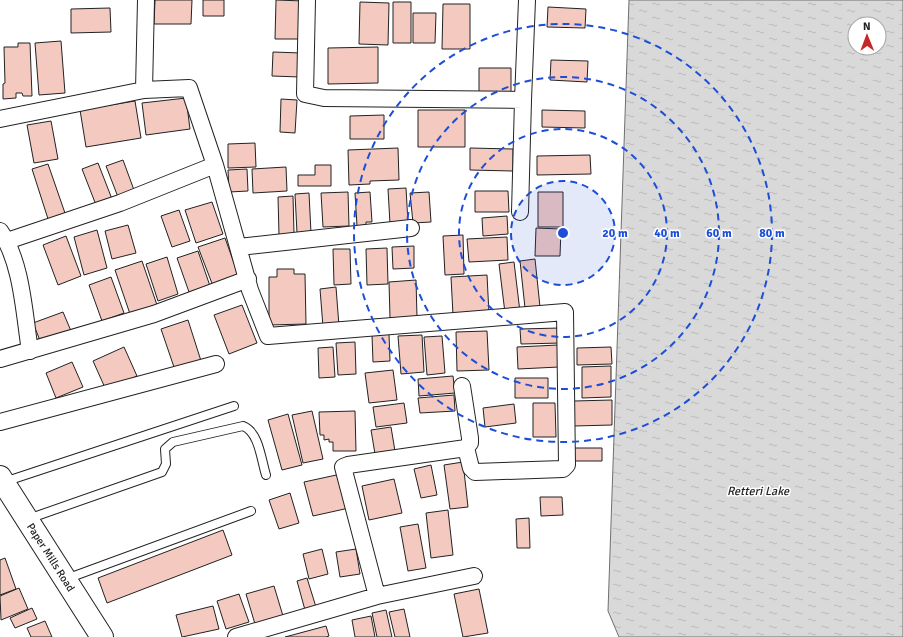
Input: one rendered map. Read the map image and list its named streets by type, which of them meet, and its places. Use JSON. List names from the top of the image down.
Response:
{
  "streets": {
    "main road": ["Paper Mills Road"]
  },
  "water": ["Retteri Lake"],
  "north": "top",
  "rings": [
    "20 m",
    "40 m",
    "60 m",
    "80 m"
  ]
}
